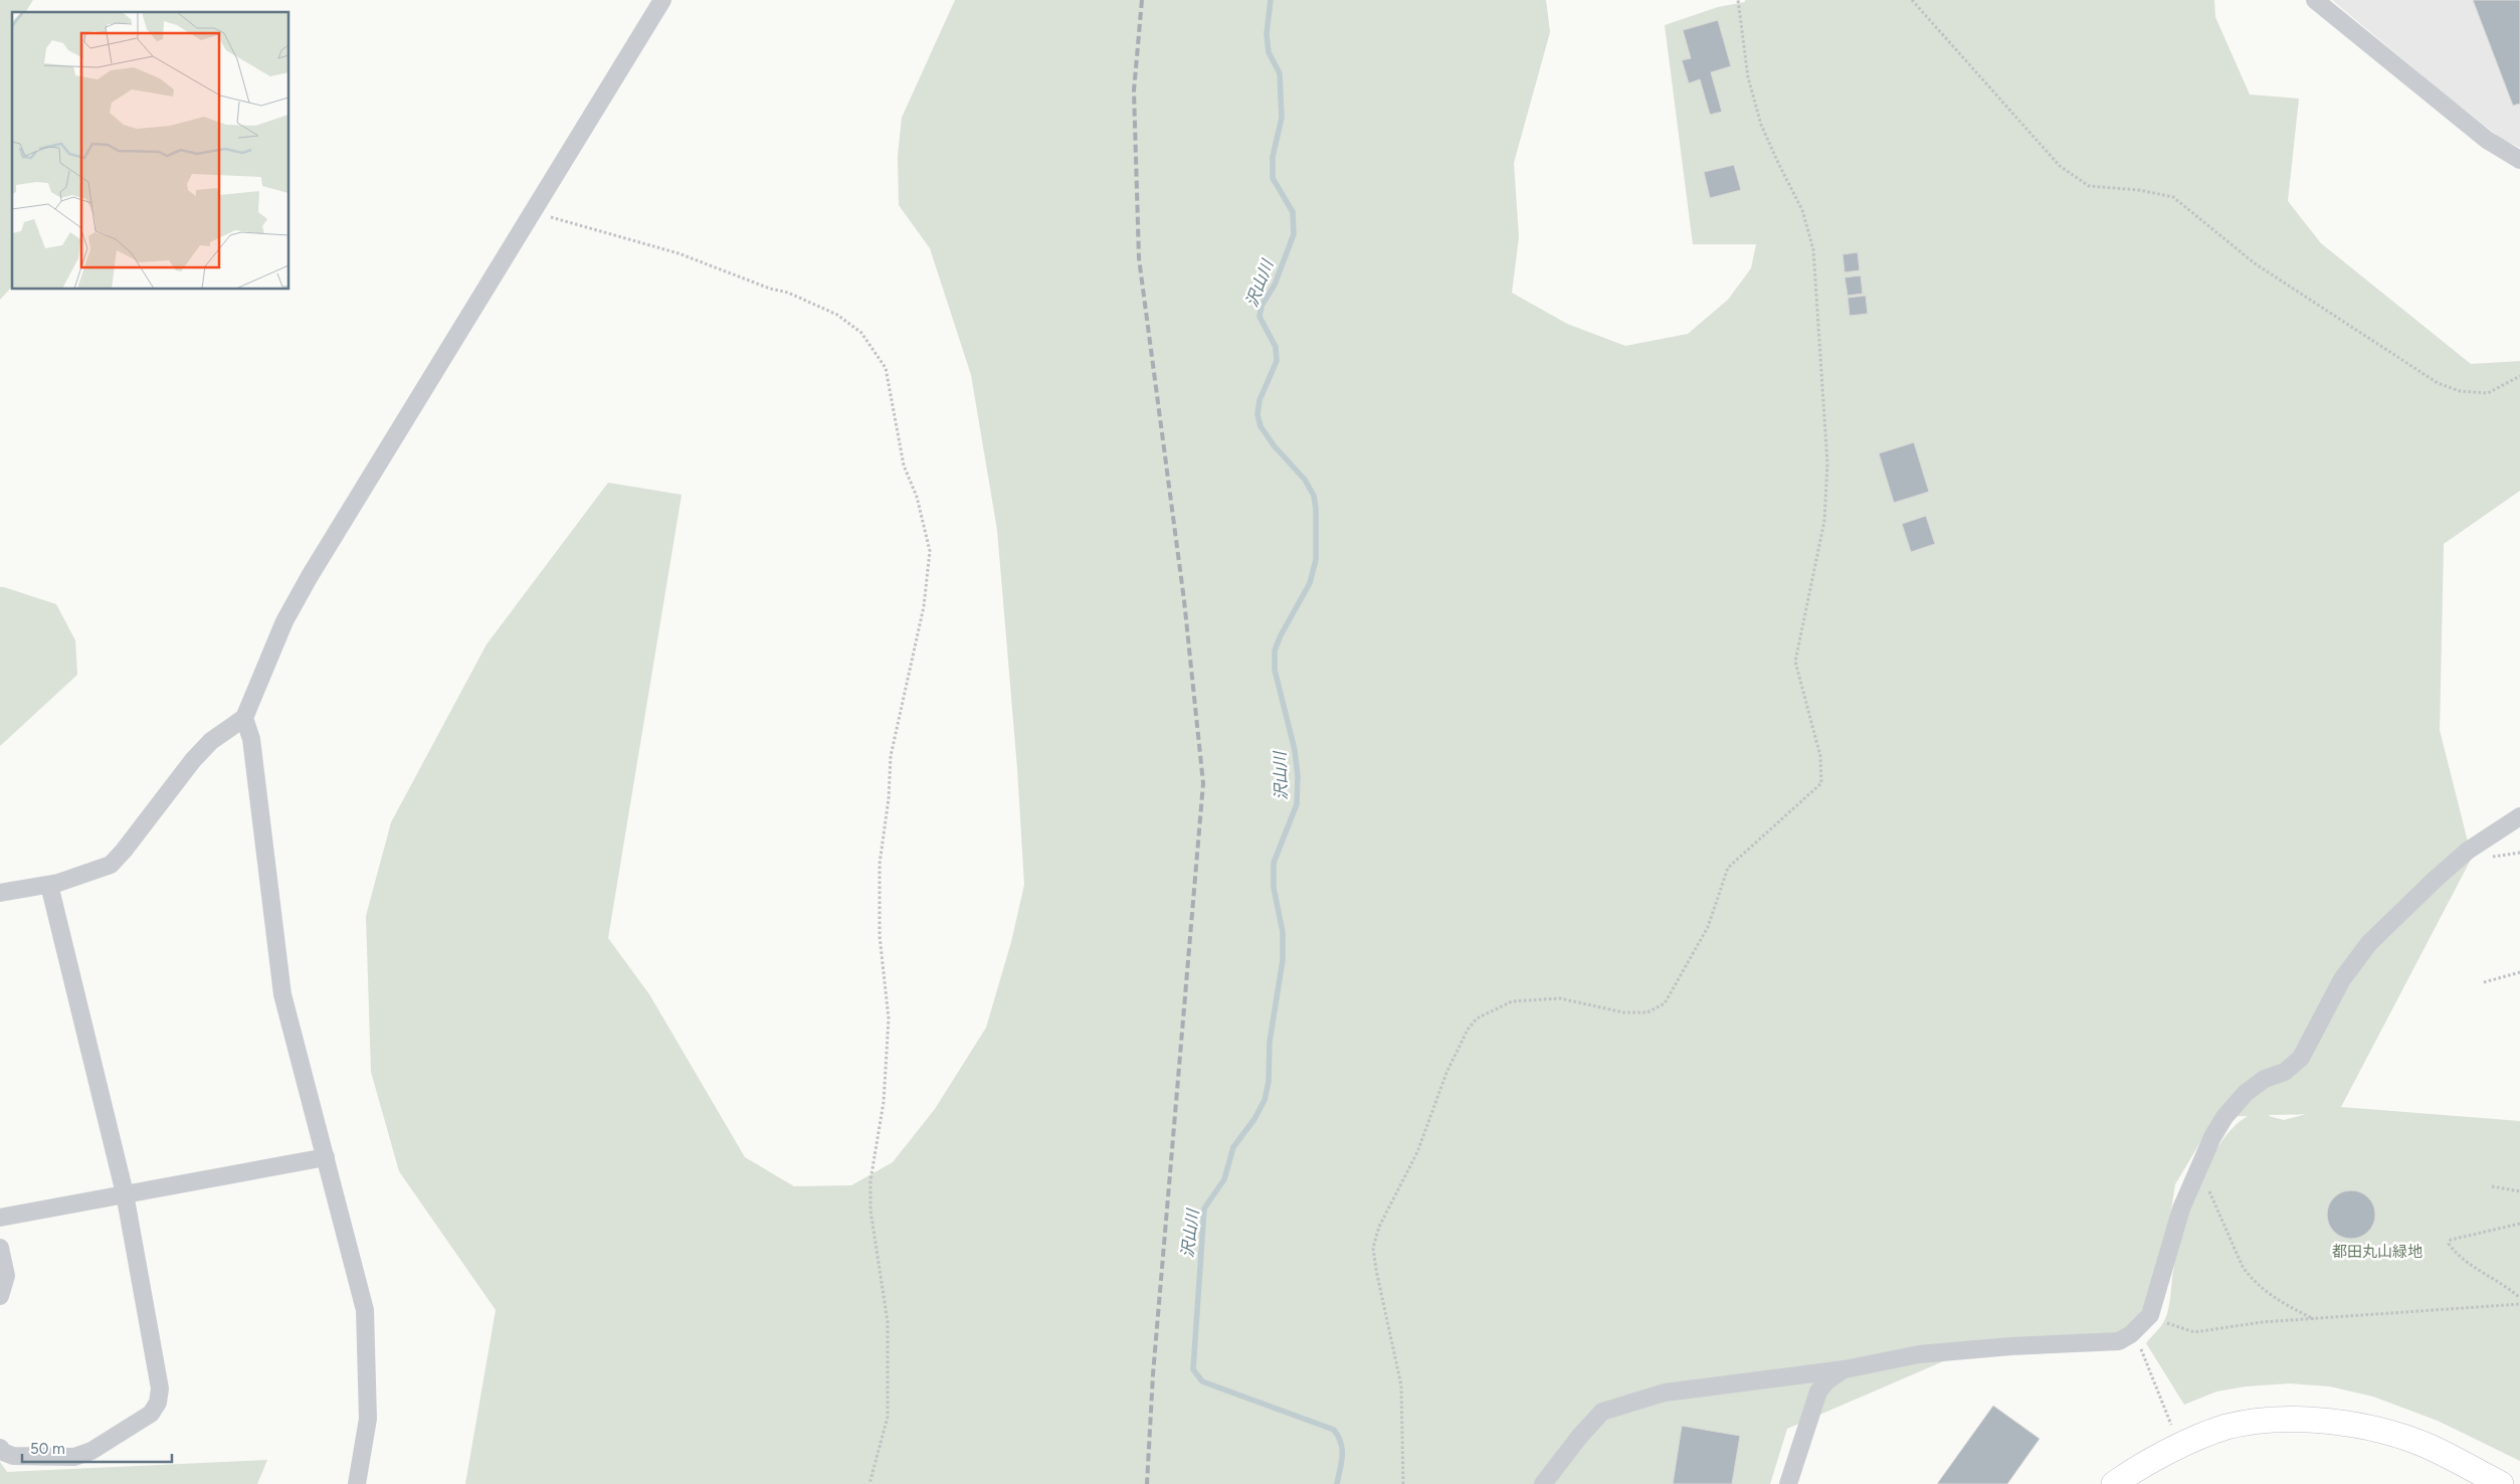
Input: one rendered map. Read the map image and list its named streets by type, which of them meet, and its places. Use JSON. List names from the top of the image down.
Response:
{
  "water": ["沢山川"],
  "parks": ["都田丸山緑地"],
  "scale_bar": "50 m"
}
